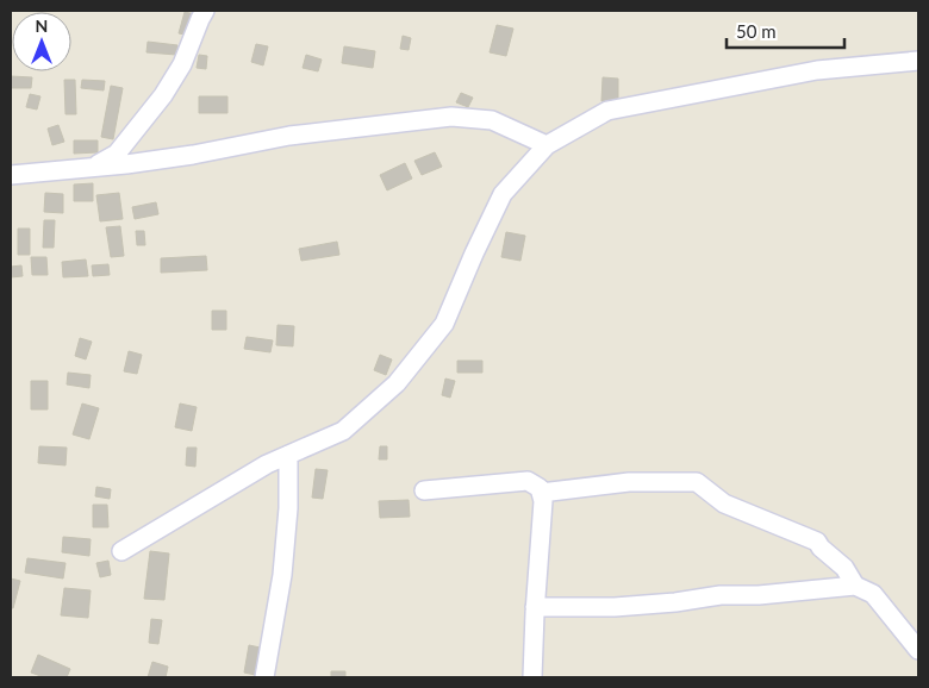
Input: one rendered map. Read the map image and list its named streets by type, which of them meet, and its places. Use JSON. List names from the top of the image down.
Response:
{
  "scale_bar": "50 m",
  "north": "top"
}
